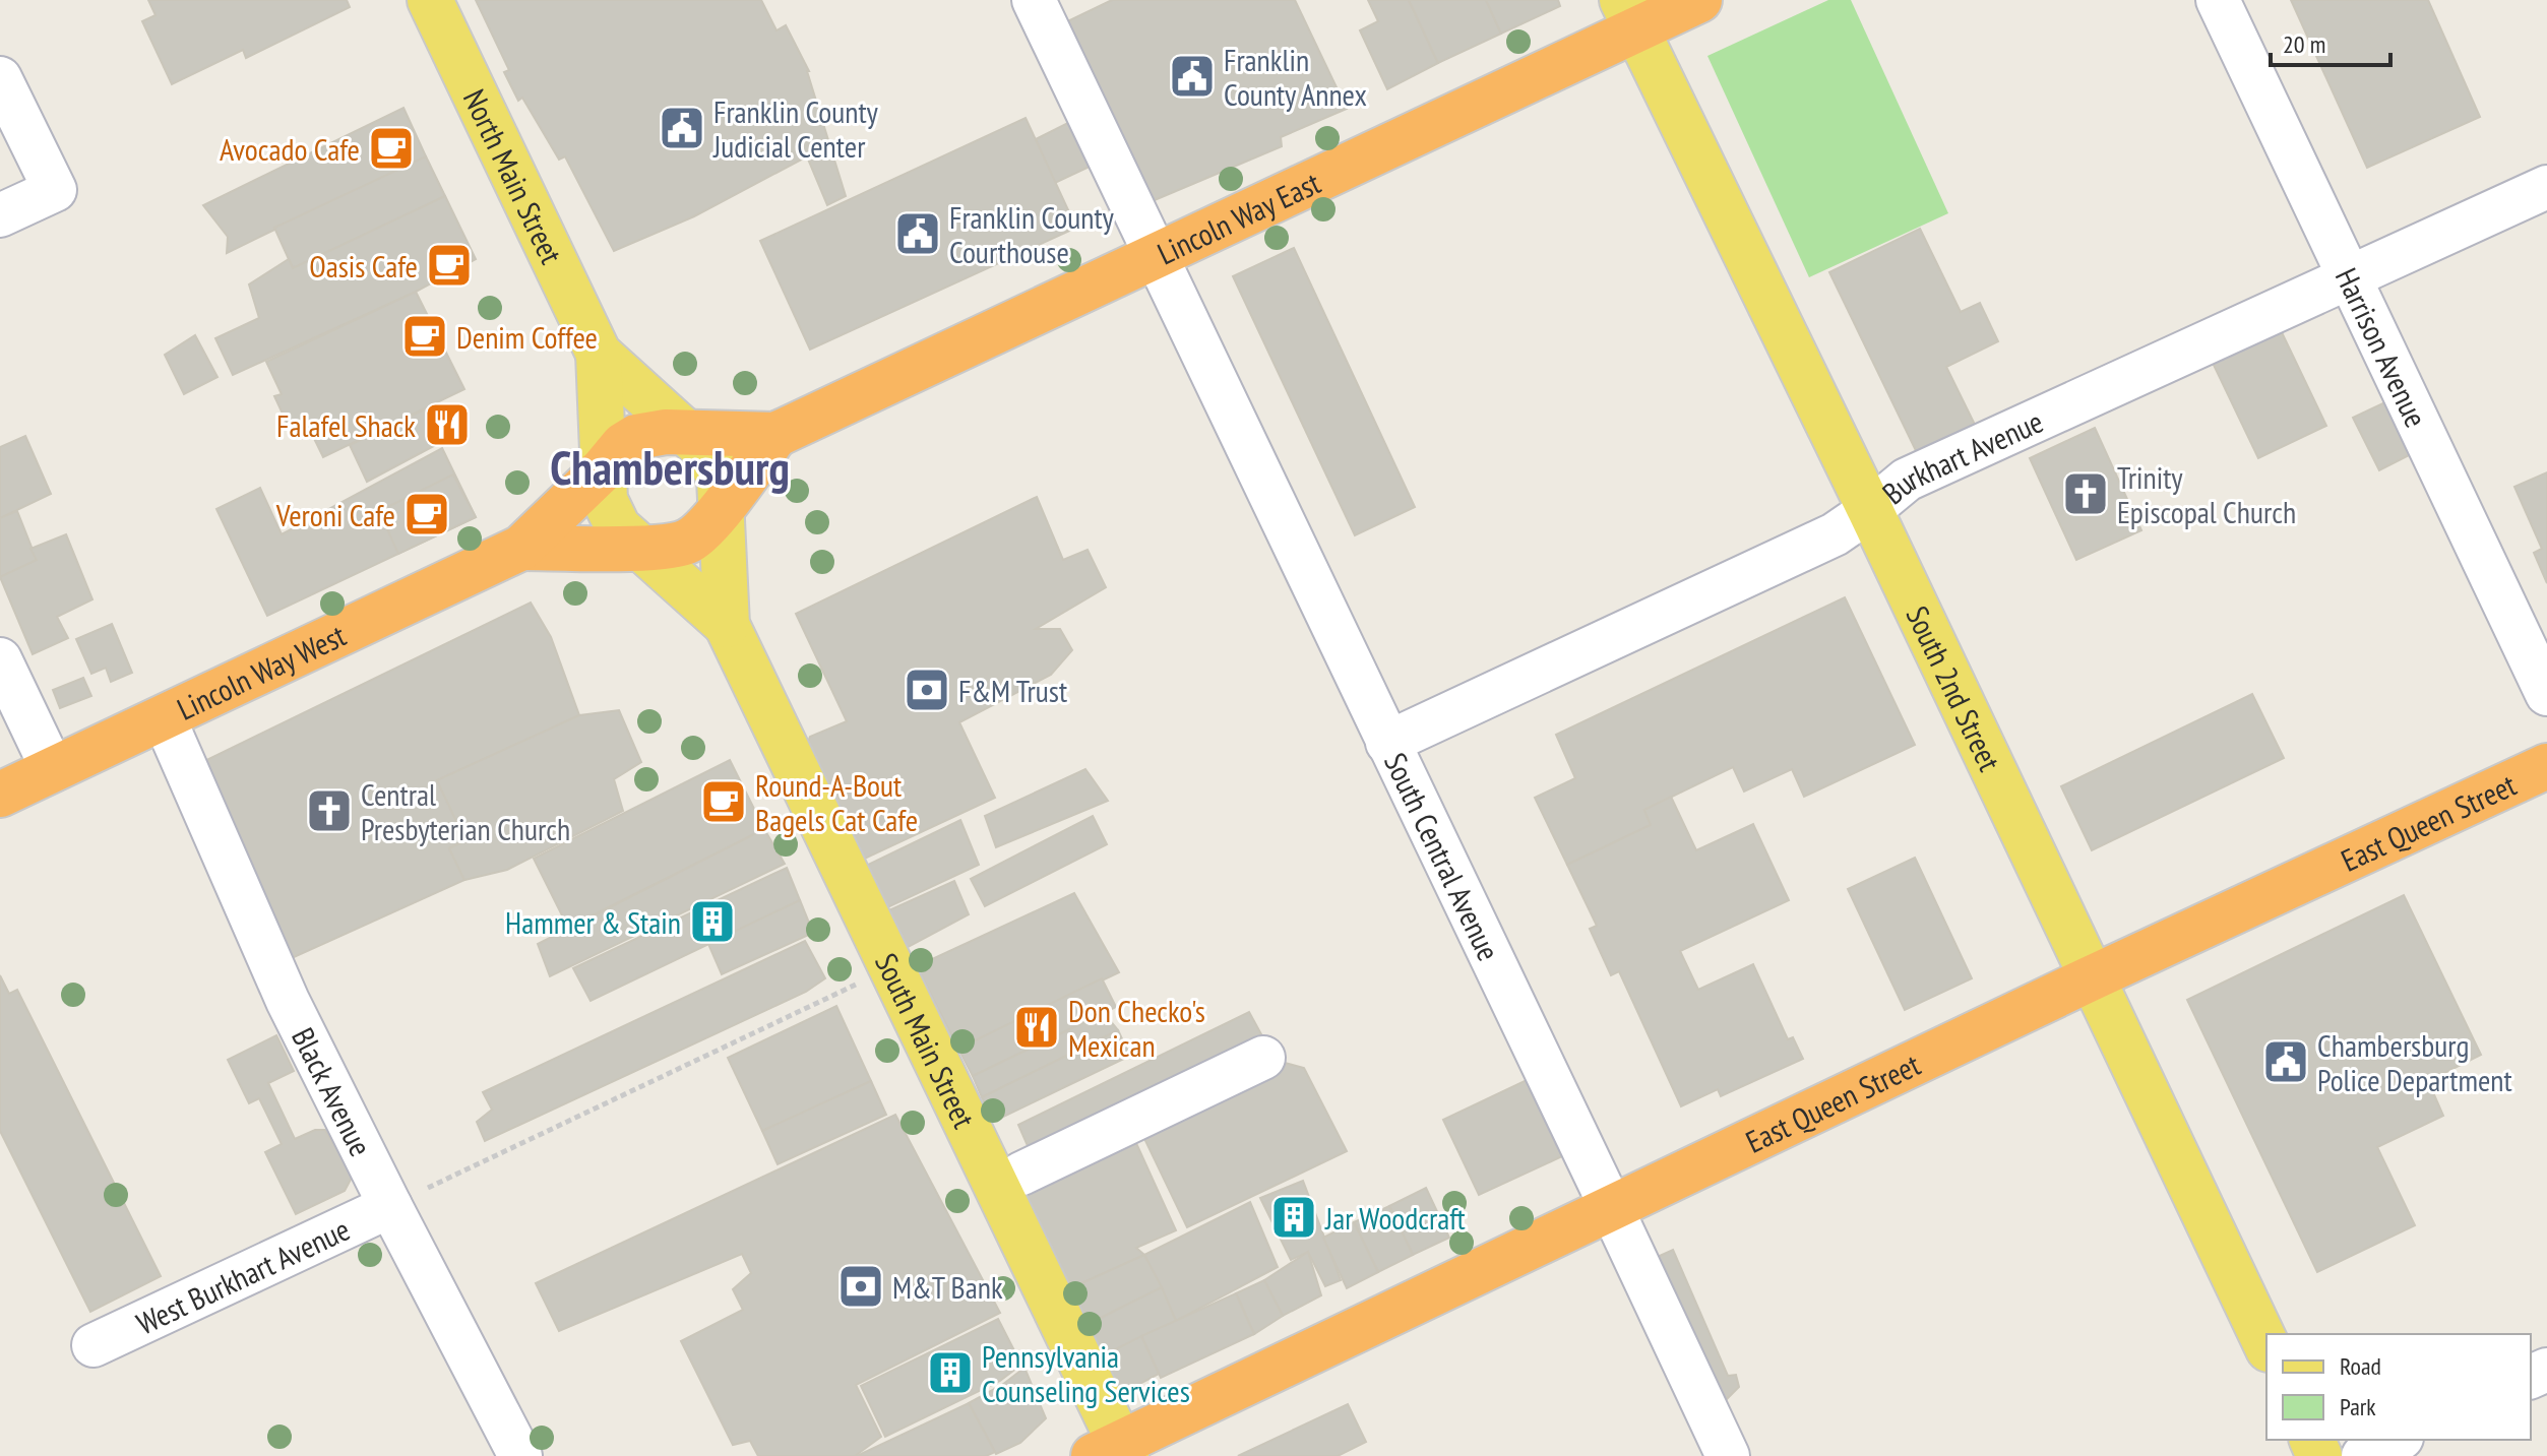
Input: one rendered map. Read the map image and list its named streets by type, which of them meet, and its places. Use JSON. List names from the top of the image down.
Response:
{
  "streets": {
    "highway": ["Lincoln Way East", "Lincoln Way West", "East Queen Street"],
    "main road": ["North Main Street", "South 2nd Street", "South Main Street"],
    "street": [
      "Harrison Avenue",
      "Burkhart Avenue",
      "South Central Avenue",
      "Black Avenue",
      "West Burkhart Avenue"
    ]
  },
  "crossings": [
    ["North Main Street", "Lincoln Way East"],
    ["North Main Street", "Lincoln Way West"],
    ["North Main Street", "South Main Street"],
    ["Lincoln Way East", "Lincoln Way West"],
    ["Lincoln Way East", "South 2nd Street"],
    ["Lincoln Way East", "South Central Avenue"],
    ["Lincoln Way East", "South Main Street"],
    ["Harrison Avenue", "Burkhart Avenue"],
    ["Burkhart Avenue", "South 2nd Street"],
    ["Burkhart Avenue", "South Central Avenue"],
    ["Lincoln Way West", "South Main Street"],
    ["Lincoln Way West", "Black Avenue"],
    ["South 2nd Street", "East Queen Street"],
    ["East Queen Street", "South Central Avenue"],
    ["East Queen Street", "South Main Street"],
    ["Black Avenue", "West Burkhart Avenue"]
  ],
  "districts": ["Chambersburg"],
  "places": {
    "public building": [
      "Franklin County Annex",
      "Franklin County Judicial Center",
      "Franklin County Courthouse",
      "Chambersburg Police Department"
    ],
    "cafe": [
      "Avocado Cafe",
      "Oasis Cafe",
      "Denim Coffee",
      "Veroni Cafe",
      "Round-A-Bout Bagels Cat Cafe"
    ],
    "restaurant": ["Falafel Shack", "Don Checko's Mexican"],
    "church": ["Trinity Episcopal Church", "Central Presbyterian Church"],
    "bank": ["F&M Trust", "M&T Bank"],
    "building": ["Hammer & Stain", "Jar Woodcraft", "Pennsylvania Counseling Services"]
  },
  "legend": ["Road", "Park"],
  "scale_bar": "20 m"
}
